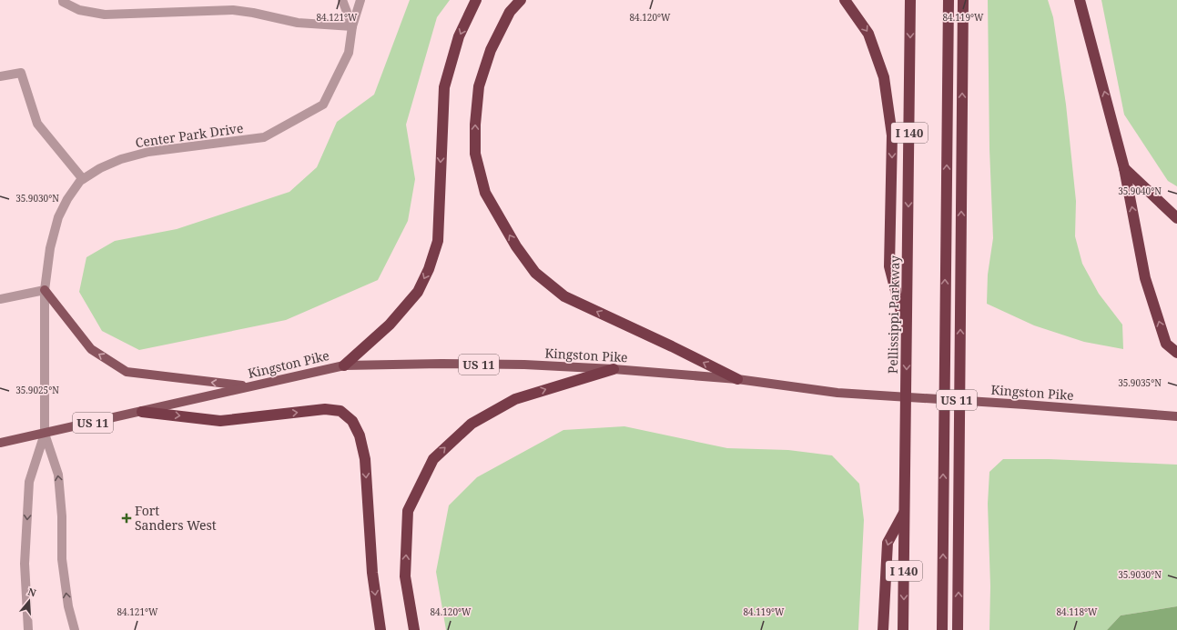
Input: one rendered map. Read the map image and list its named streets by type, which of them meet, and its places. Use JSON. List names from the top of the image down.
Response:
{
  "streets": {
    "highway": ["I 140", "Pellissippi Parkway"],
    "main road": ["Kingston Pike", "US 11"],
    "street": ["Center Park Drive"]
  },
  "crossings": [
    ["Center Park Drive", "Kingston Pike"]
  ],
  "places": {
    "health": ["Fort Sanders West"]
  },
  "north": "top",
  "coordinates": [
    "84.121°W",
    "84.120°W",
    "84.119°W",
    "35.9040°N",
    "35.9030°N",
    "35.9035°N",
    "35.9025°N",
    "84.118°W"
  ]
}
